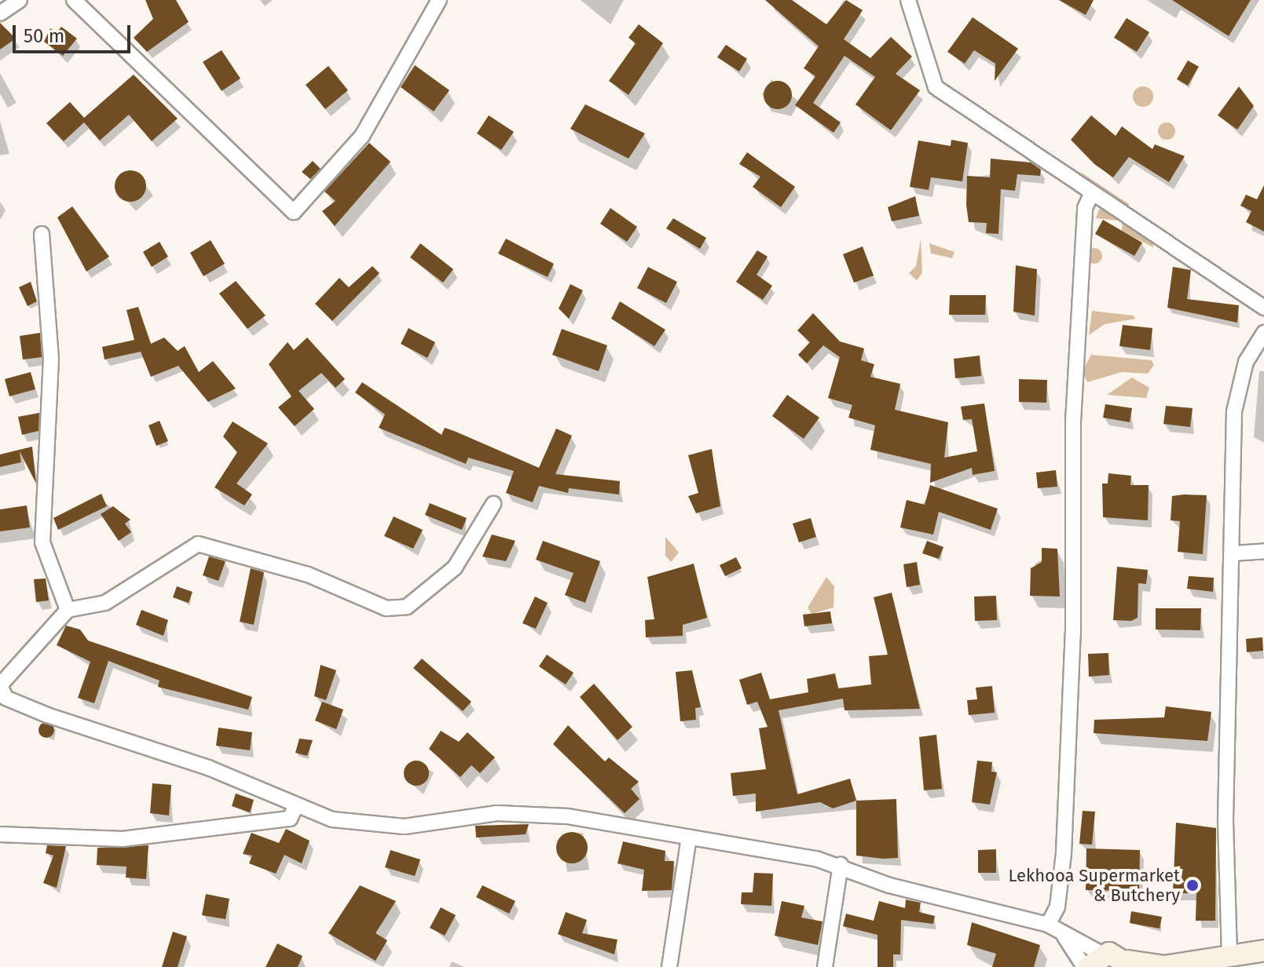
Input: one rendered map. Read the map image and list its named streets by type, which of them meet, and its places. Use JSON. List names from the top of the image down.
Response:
{
  "places": ["Lekhooa Supermarket & Butchery"],
  "scale_bar": "50 m"
}
